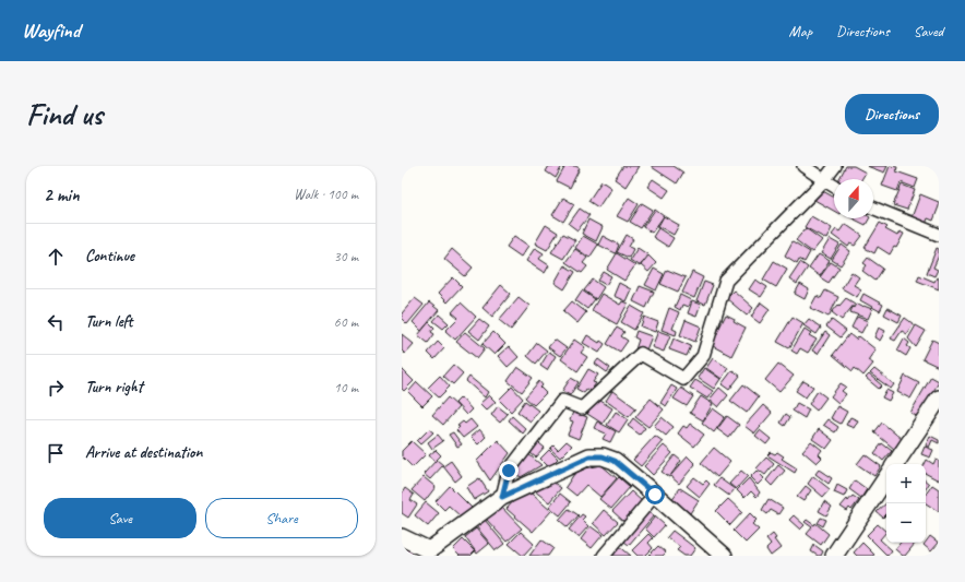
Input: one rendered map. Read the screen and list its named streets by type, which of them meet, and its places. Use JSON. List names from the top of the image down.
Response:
{
  "north": "top",
  "page": {
    "header": "Wayfind",
    "nav": ["Map", "Directions", "Saved"],
    "buttons": [
      "Directions",
      ["Save", "Share"]
    ],
    "title": "Find us",
    "heading": ["2 min", "Walk · 100 m"],
    "list": [
      ["Continue", "30 m"],
      ["Turn left", "60 m"],
      ["Turn right", "10 m"],
      "Arrive at destination"
    ],
    "map_buttons": ["+", "−"]
  }
}
